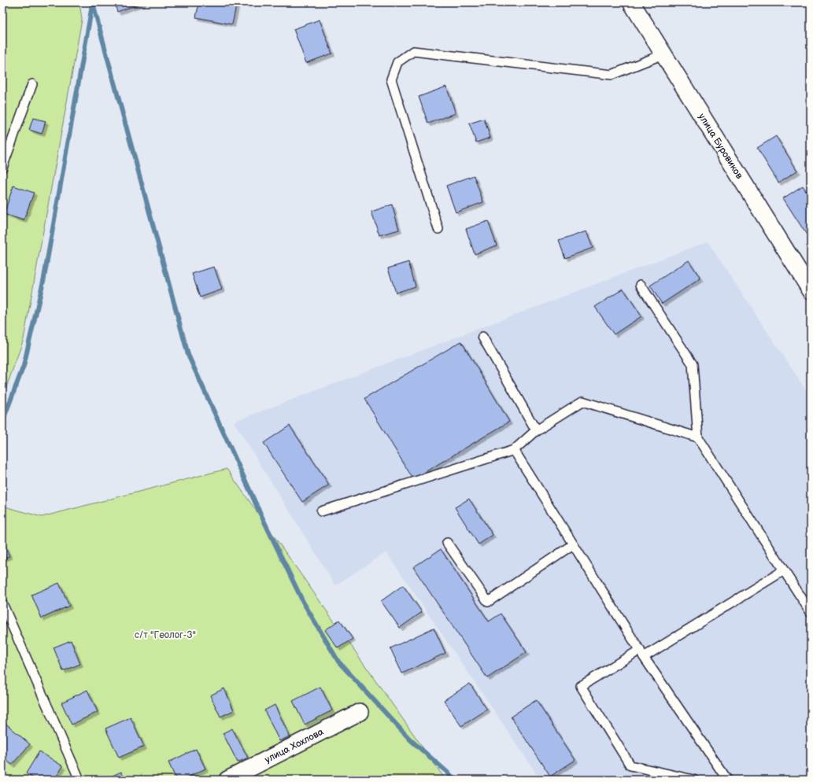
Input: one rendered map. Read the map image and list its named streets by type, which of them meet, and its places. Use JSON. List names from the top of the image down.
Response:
{
  "streets": {
    "street": ["улица Буровиков", "улица Хохлова"]
  },
  "parks": ["с/т \"Геолог-3\""]
}
